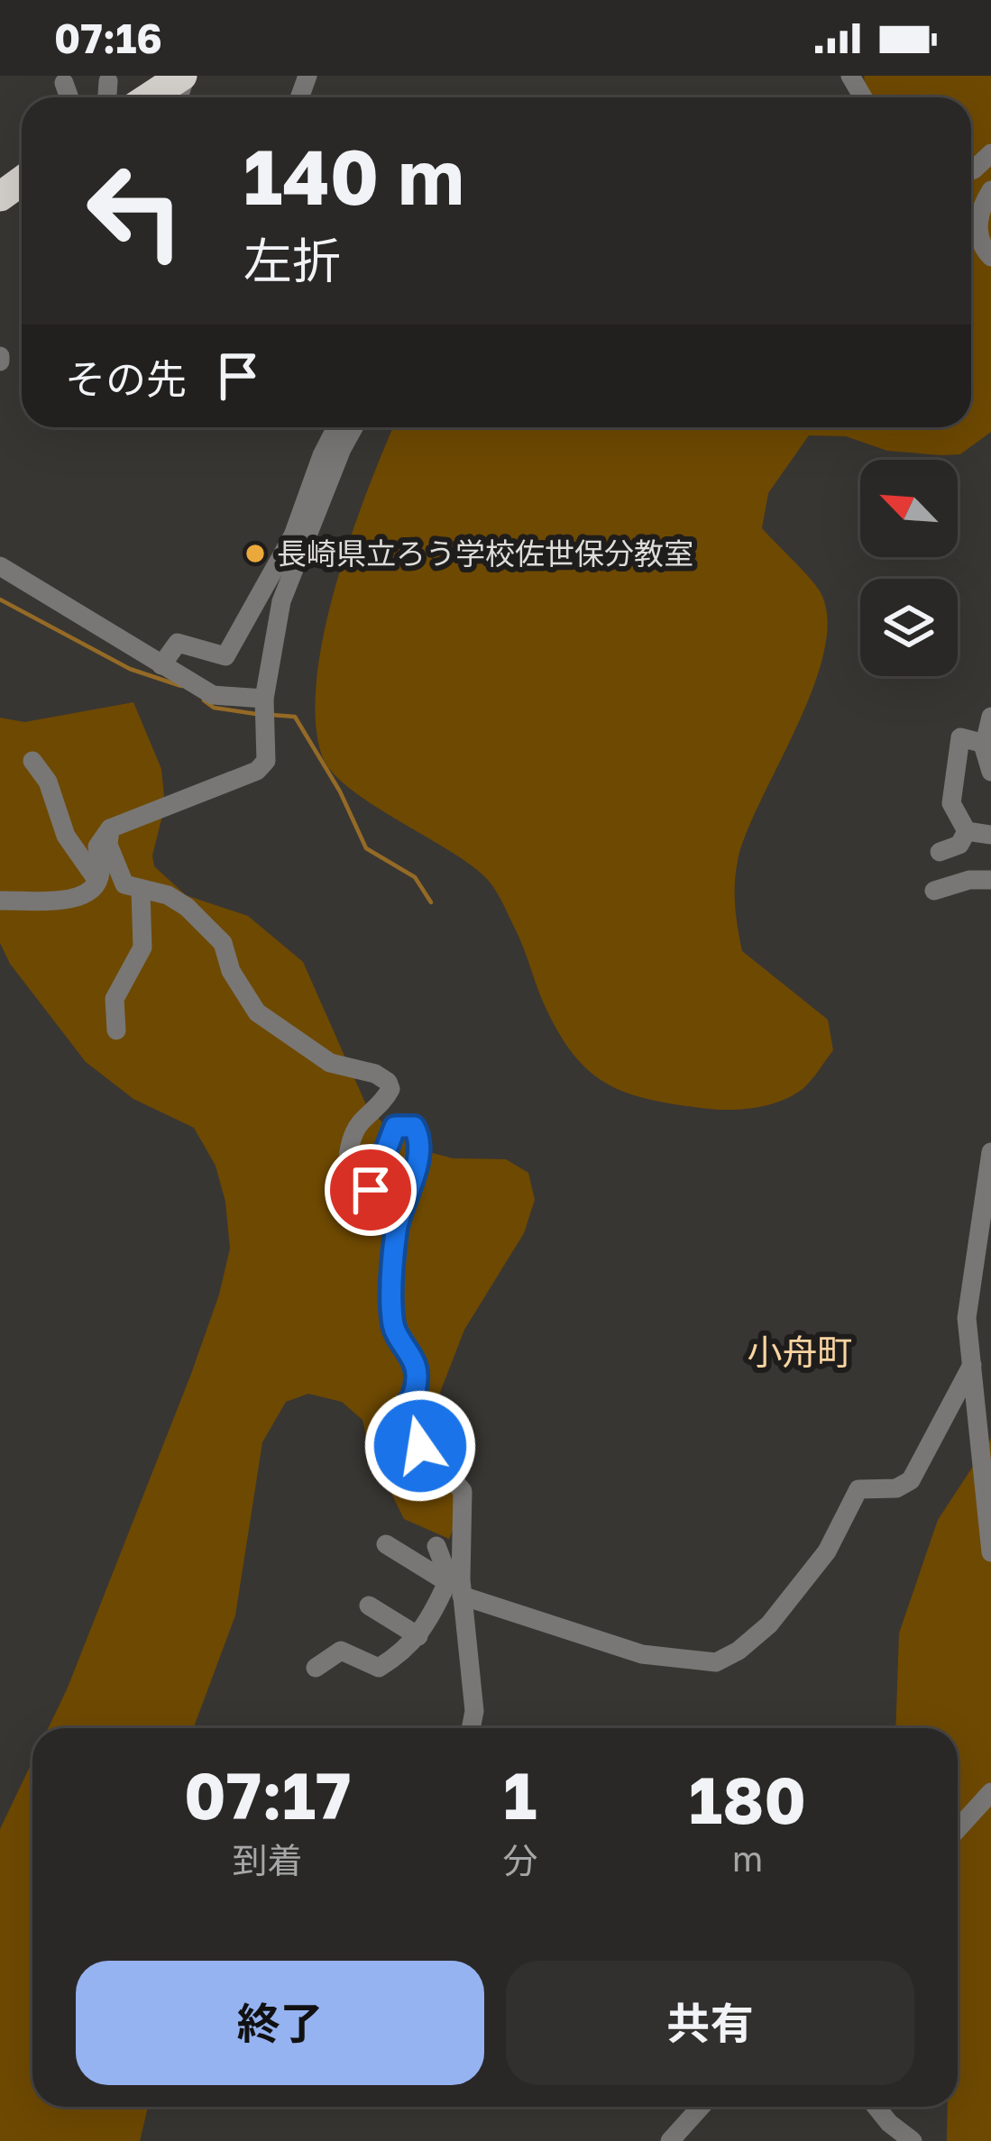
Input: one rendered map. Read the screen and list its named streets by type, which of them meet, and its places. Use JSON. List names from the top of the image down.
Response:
{
  "districts": ["小舟町"],
  "places": ["長崎県立ろう学校佐世保分教室"],
  "north": "top left",
  "page": {
    "status": "07:16",
    "turn": ["140 m", "左折"],
    "then": "その先",
    "eta": [
      "07:17",
      "到着",
      "1",
      "分",
      "180",
      "m"
    ],
    "buttons": ["終了", "共有"]
  }
}
